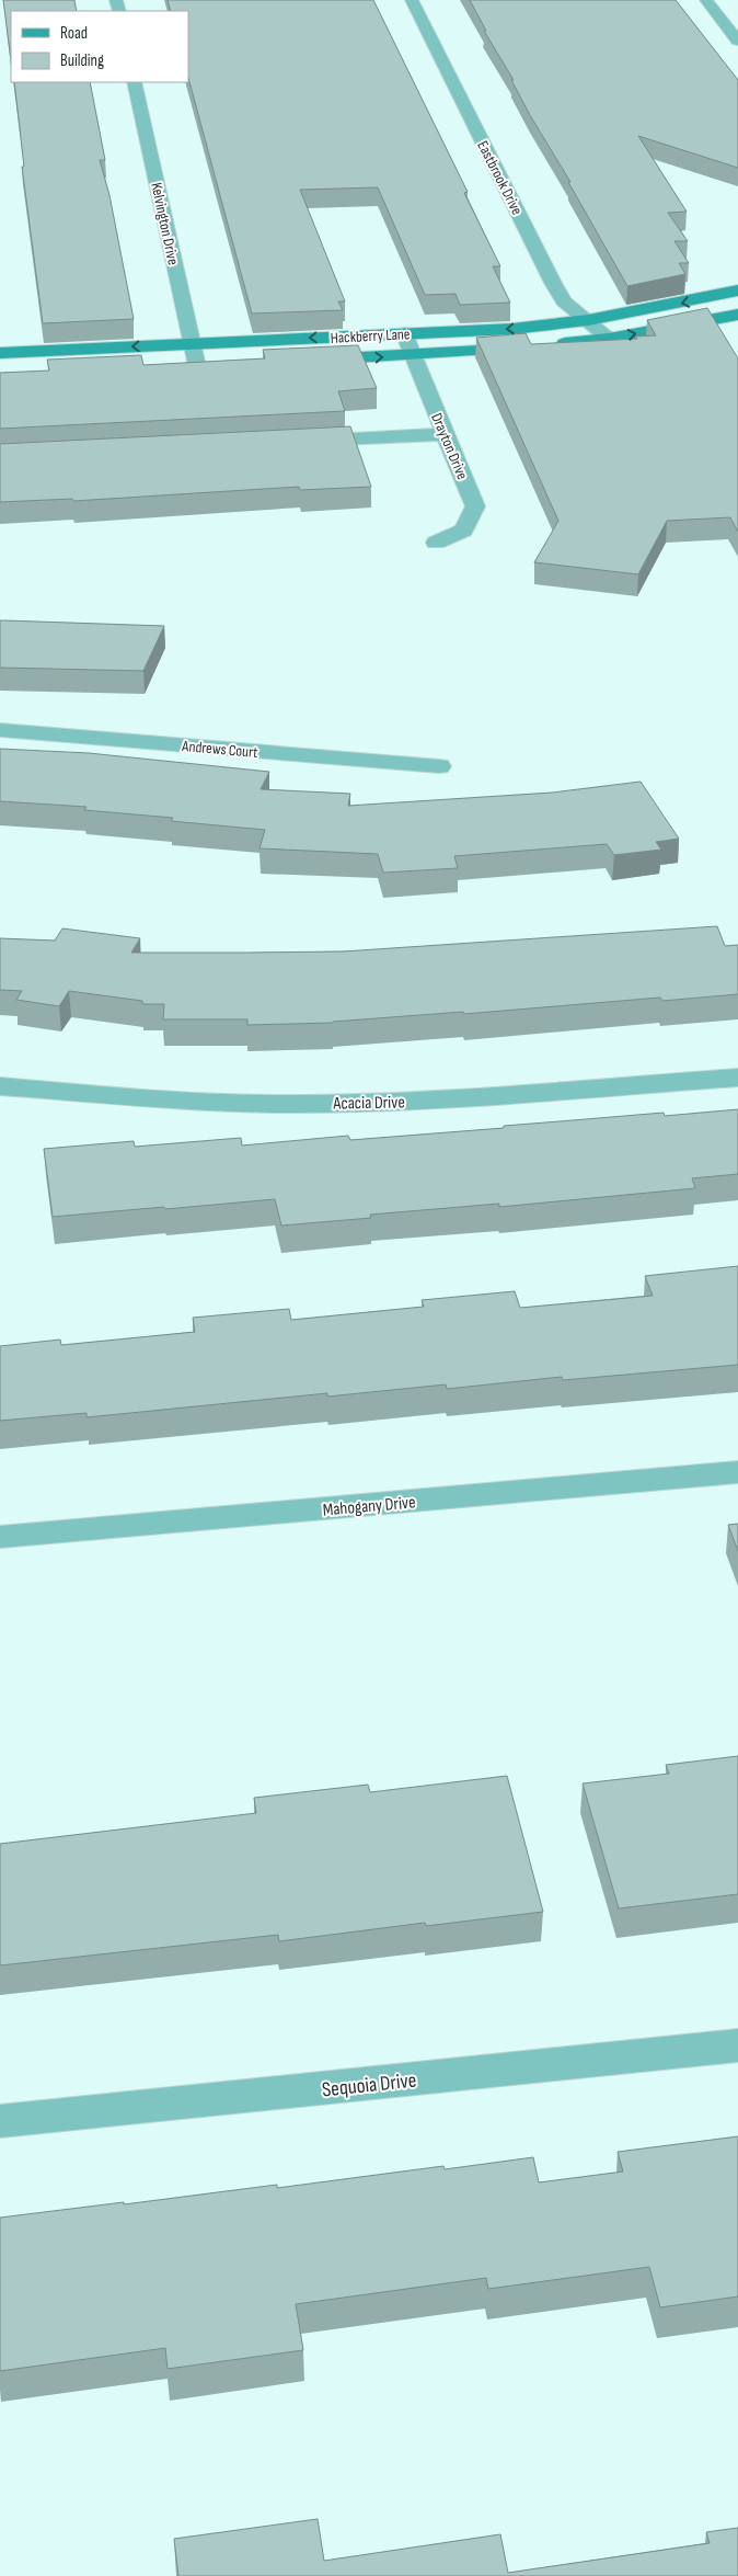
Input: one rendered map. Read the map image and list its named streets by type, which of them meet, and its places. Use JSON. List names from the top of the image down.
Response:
{
  "streets": {
    "street": [
      "Eastbrook Drive",
      "Kelvington Drive",
      "Hackberry Lane",
      "Drayton Drive",
      "Andrews Court",
      "Acacia Drive",
      "Mahogany Drive",
      "Sequoia Drive"
    ]
  },
  "crossings": [
    ["Eastbrook Drive", "Hackberry Lane"],
    ["Kelvington Drive", "Hackberry Lane"],
    ["Hackberry Lane", "Drayton Drive"]
  ],
  "legend": ["Road", "Building"]
}
